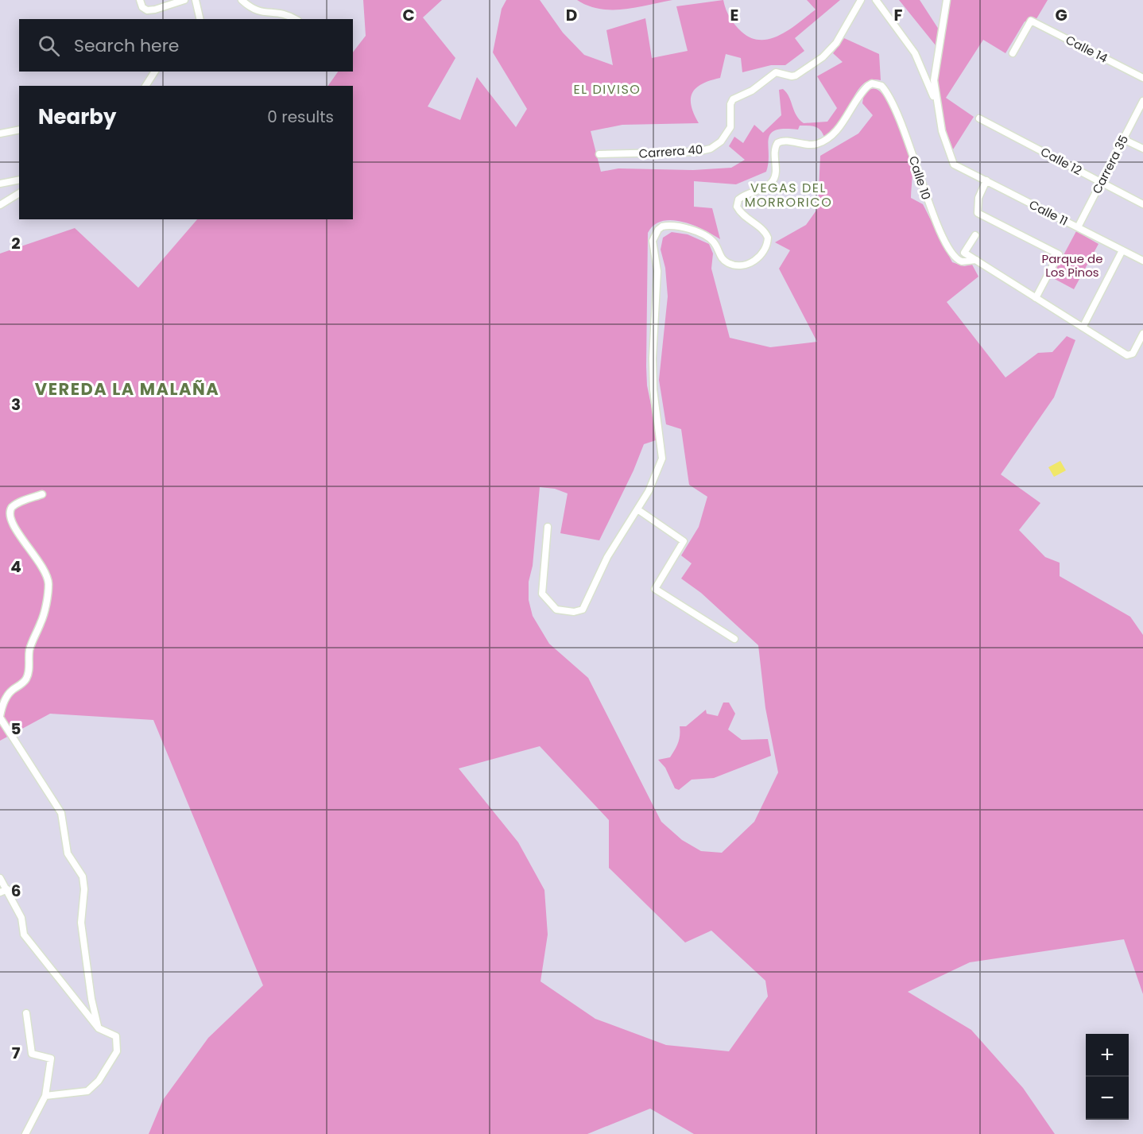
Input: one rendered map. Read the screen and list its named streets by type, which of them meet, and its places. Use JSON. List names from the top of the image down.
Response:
{
  "streets": {
    "street": [
      "Calle 14",
      "Carrera 40",
      "Calle 12",
      "Carrera 35",
      "Calle 10",
      "Calle 11"
    ]
  },
  "crossings": [
    ["Calle 12", "Carrera 35"],
    ["Carrera 35", "Calle 11"]
  ],
  "districts": ["EL DIVISO", "VEGAS DEL MORRORICO", "VEREDA LA MALAÑA"],
  "parks": ["Parque de Los Pinos"],
  "page": {
    "search": "Search here",
    "heading": ["Nearby", "0 results"],
    "map_buttons": ["+", "−"]
  },
  "grid": {
    "columns": [
      "C",
      "D",
      "E",
      "F",
      "G"
    ],
    "rows": [
      "2",
      "3",
      "4",
      "5",
      "6",
      "7"
    ]
  }
}
